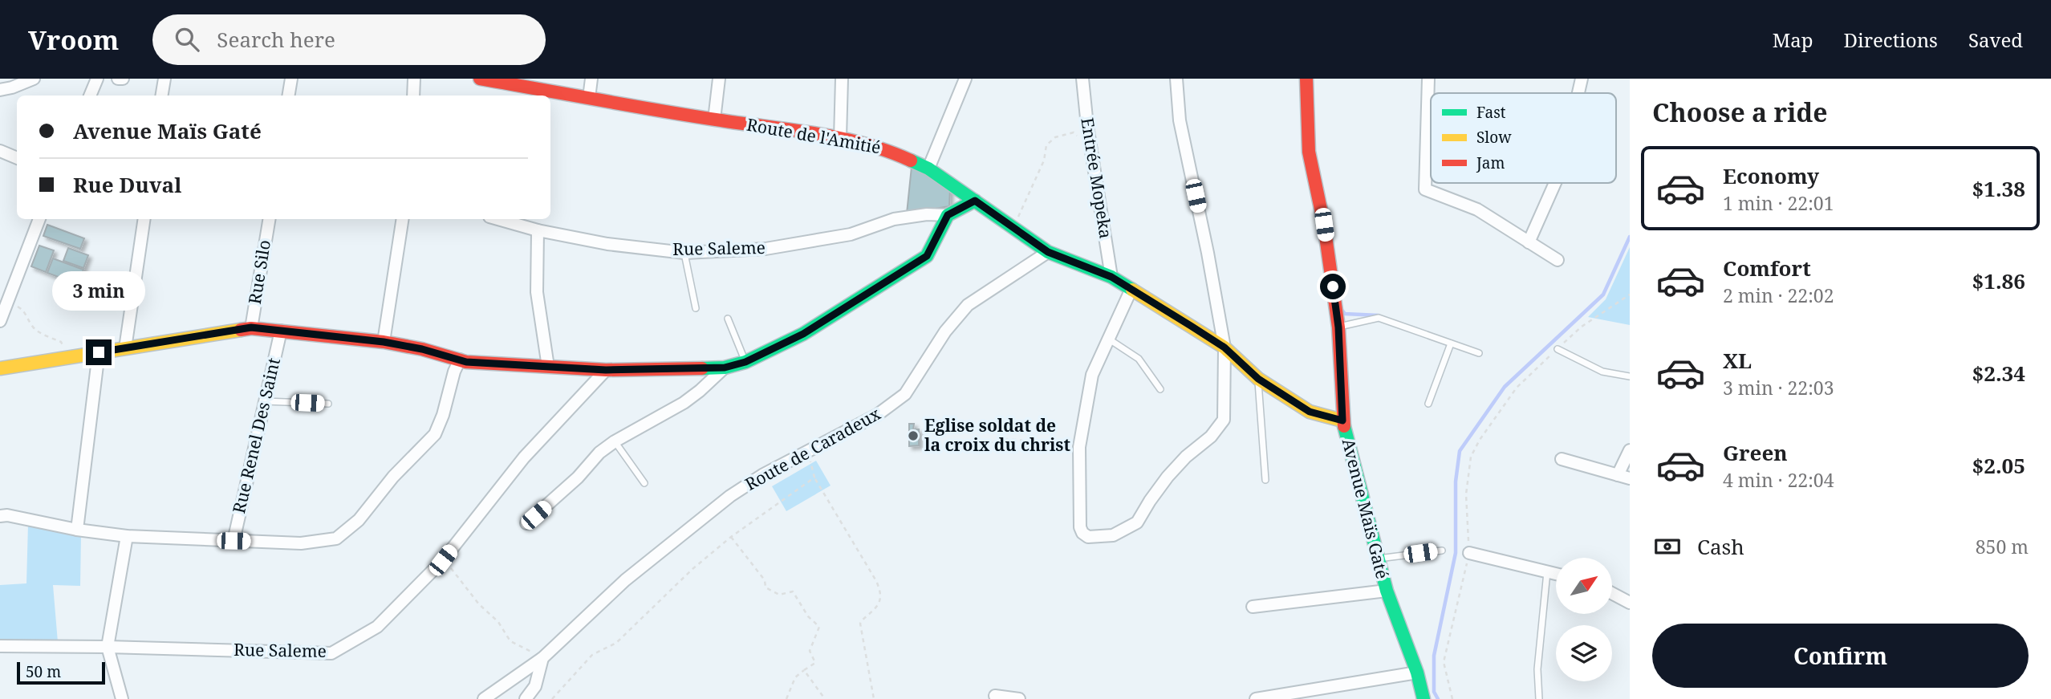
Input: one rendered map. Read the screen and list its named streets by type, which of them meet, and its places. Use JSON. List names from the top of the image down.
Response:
{
  "streets": {
    "street": [
      "Route de l'Amitié",
      "Entrée Mopeka",
      "Rue Saleme",
      "Rue Silo",
      "Rue Renel Des Saint",
      "Route de Caradeux",
      "Avenue Maïs Gaté"
    ]
  },
  "crossings": [
    ["Route de l'Amitié", "Entrée Mopeka"],
    ["Route de l'Amitié", "Route de Caradeux"],
    ["Route de l'Amitié", "Avenue Maïs Gaté"]
  ],
  "places": ["Eglise soldat de la croix du christ"],
  "legend": ["Fast", "Slow", "Jam"],
  "scale_bar": "50 m",
  "north": "top right",
  "page": {
    "header": "Vroom",
    "search": "Search here",
    "nav": ["Map", "Directions", "Saved"],
    "heading": "Choose a ride",
    "banner": ["Avenue Maïs Gaté", "Rue Duval"],
    "list": [
      {
        "name": "Economy",
        "note": "1 min · 22:01",
        "value": "$1.38"
      },
      {
        "name": "Comfort",
        "note": "2 min · 22:02",
        "value": "$1.86"
      },
      {
        "name": "XL",
        "note": "3 min · 22:03",
        "value": "$2.34"
      },
      {
        "name": "Green",
        "note": "4 min · 22:04",
        "value": "$2.05"
      }
    ],
    "bubble": "3 min",
    "pay": ["Cash", "850 m"],
    "buttons": "Confirm",
    "scale": "50 m"
  }
}
